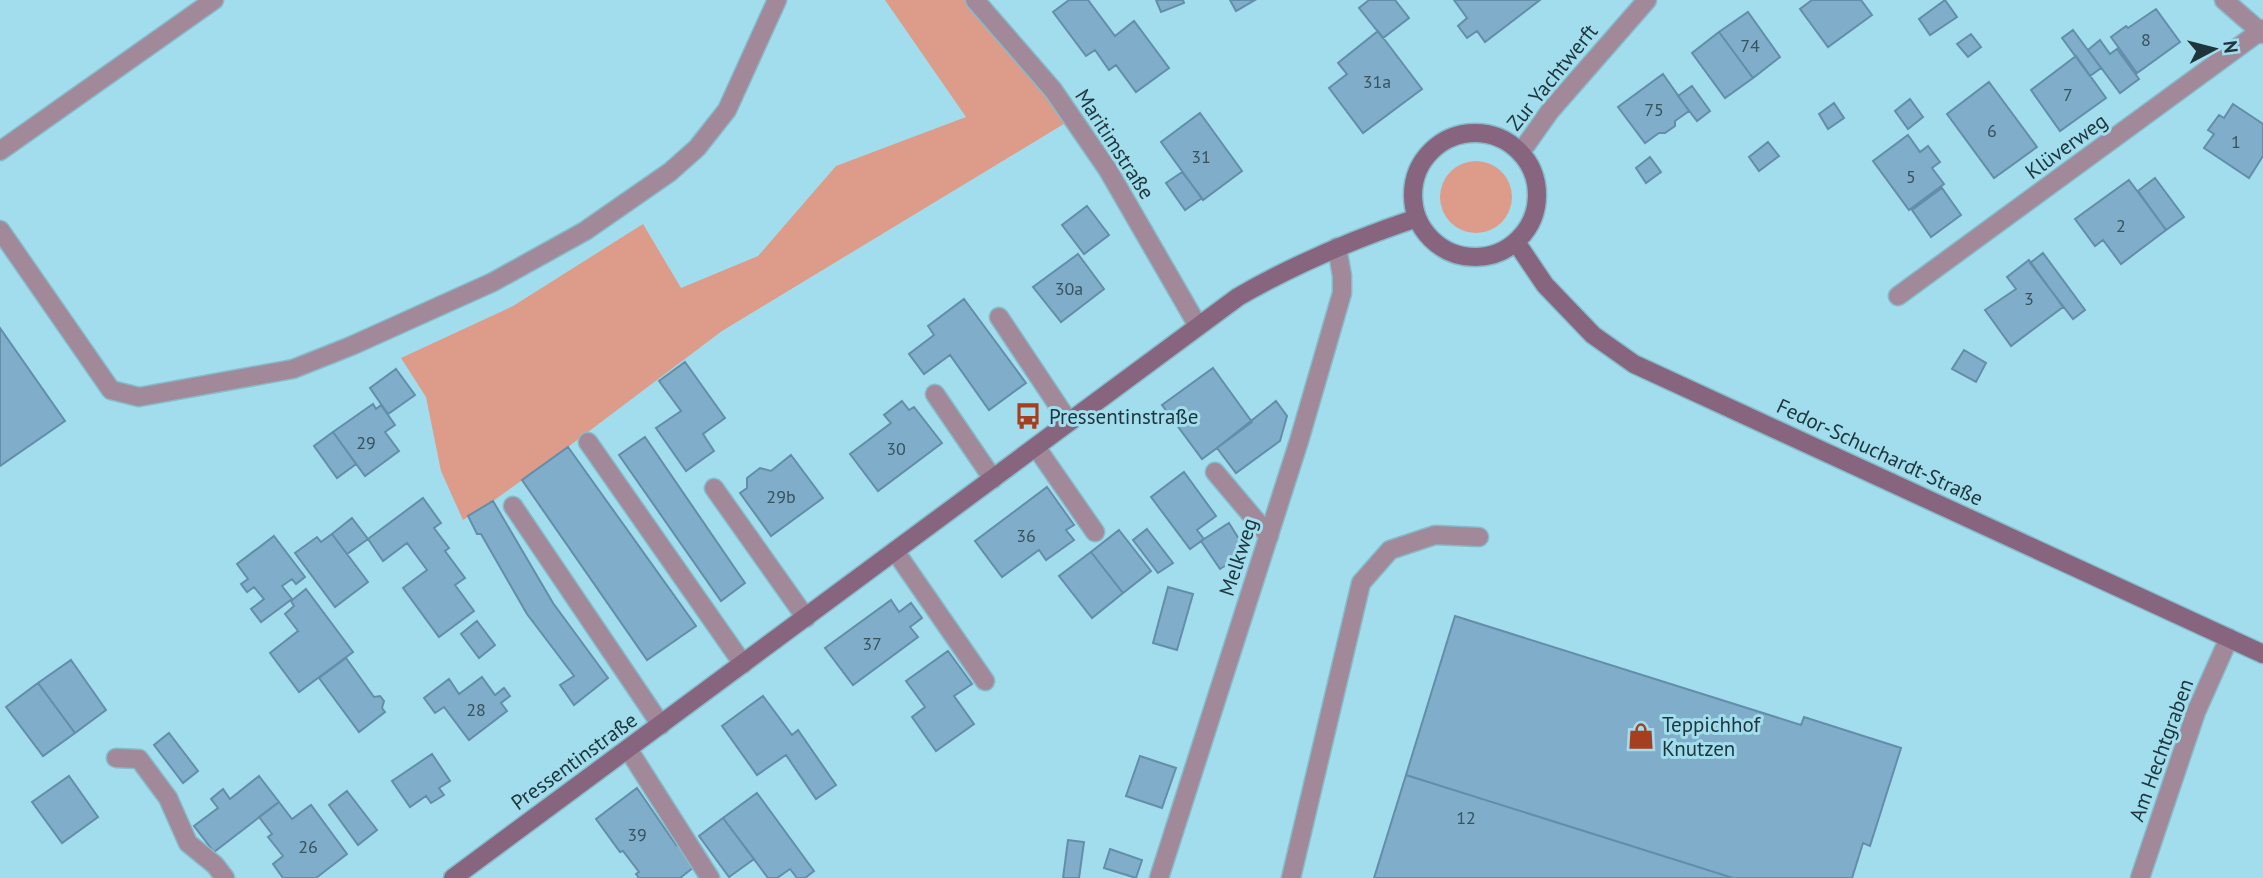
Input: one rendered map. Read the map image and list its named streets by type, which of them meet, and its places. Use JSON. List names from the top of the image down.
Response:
{
  "streets": {
    "street": [
      "Zur Yachtwerft",
      "Maritimstraße",
      "Klüverweg",
      "Fedor-Schuchardt-Straße",
      "Melkweg",
      "Am Hechtgraben",
      "Pressentinstraße"
    ]
  },
  "crossings": [
    ["Zur Yachtwerft", "Fedor-Schuchardt-Straße"],
    ["Zur Yachtwerft", "Pressentinstraße"],
    ["Maritimstraße", "Pressentinstraße"],
    ["Fedor-Schuchardt-Straße", "Am Hechtgraben"],
    ["Fedor-Schuchardt-Straße", "Pressentinstraße"],
    ["Melkweg", "Pressentinstraße"]
  ],
  "places": {
    "bus stop": ["Pressentinstraße"],
    "shop": ["Teppichhof Knutzen"]
  },
  "house_numbers": [
    "8",
    "74",
    "31a",
    "7",
    "75",
    "6",
    "1",
    "31",
    "5",
    "2",
    "30a",
    "3",
    "29",
    "30",
    "29b",
    "36",
    "37",
    "28",
    "12",
    "39",
    "26"
  ],
  "north": "right"
}
